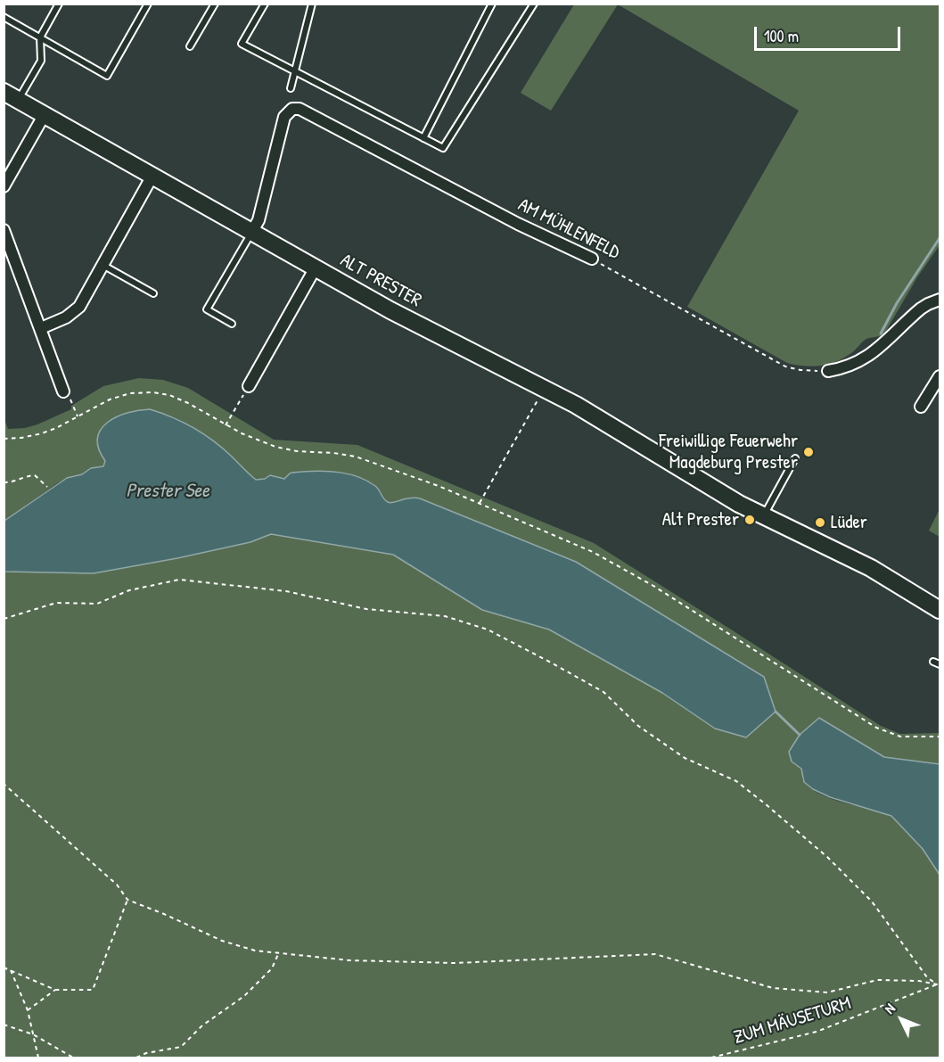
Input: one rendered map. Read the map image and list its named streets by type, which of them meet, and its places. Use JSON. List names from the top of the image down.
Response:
{
  "streets": {
    "main road": ["ALT PRESTER"],
    "street": ["AM MÜHLENFELD"],
    "path": ["ZUM MÄUSETURM"]
  },
  "crossings": [
    ["AM MÜHLENFELD", "ALT PRESTER"]
  ],
  "water": ["Prester See"],
  "places": ["Freiwillige Feuerwehr Magdeburg Prester", "Alt Prester", "Lüder"],
  "scale_bar": "100 m",
  "north": "top left"
}
